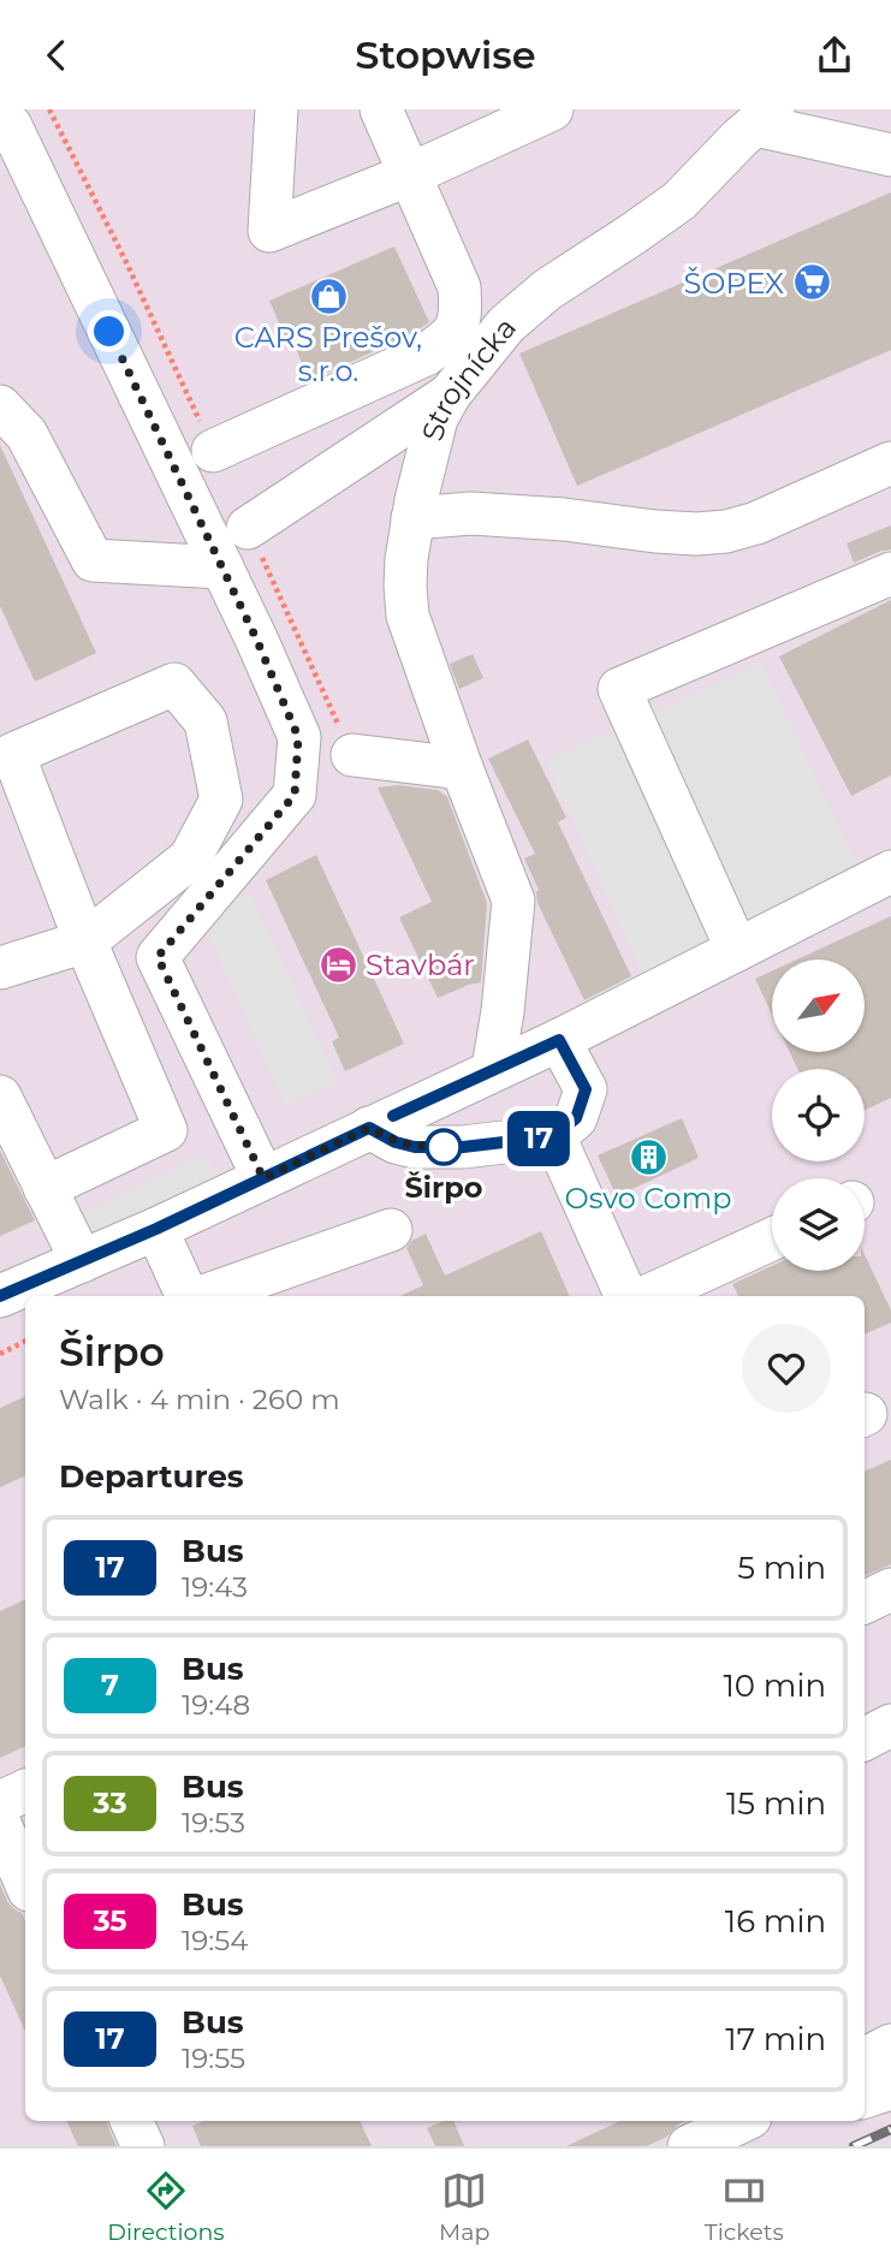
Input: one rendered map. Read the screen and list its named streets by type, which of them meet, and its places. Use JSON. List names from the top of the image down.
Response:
{
  "streets": {
    "street": ["Strojnícka"]
  },
  "places": {
    "supermarket": ["ŠOPEX"],
    "shop": ["CARS Prešov, s.r.o."],
    "hotel": ["Stavbár"],
    "other": ["Širpo"],
    "building": ["Osvo Comp"]
  },
  "lines": ["bus line 17"],
  "north": "top right",
  "page": {
    "header": "Stopwise",
    "on_map": "17",
    "heading": [
      ["Širpo", "Walk · 4 min · 260 m"],
      "Departures"
    ],
    "list": [
      {
        "mark": "17",
        "name": "Bus",
        "note": "19:43",
        "value": "5 min"
      },
      {
        "mark": "7",
        "name": "Bus",
        "note": "19:48",
        "value": "10 min"
      },
      {
        "mark": "33",
        "name": "Bus",
        "note": "19:53",
        "value": "15 min"
      },
      {
        "mark": "35",
        "name": "Bus",
        "note": "19:54",
        "value": "16 min"
      },
      {
        "mark": "17",
        "name": "Bus",
        "note": "19:55",
        "value": "17 min"
      }
    ],
    "tabs": ["Directions", "Map", "Tickets"]
  }
}
